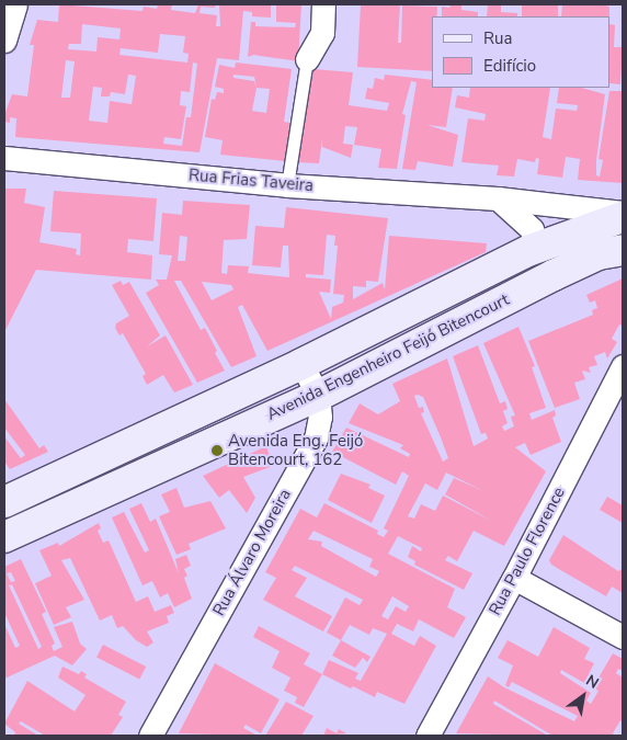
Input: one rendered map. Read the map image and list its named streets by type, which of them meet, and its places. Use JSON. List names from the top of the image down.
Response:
{
  "streets": {
    "main road": ["Avenida Engenheiro Feijó Bitencourt"],
    "street": ["Rua Frias Taveira", "Rua Paulo Florence", "Rua Álvaro Moreira"]
  },
  "crossings": [
    ["Rua Frias Taveira", "Avenida Engenheiro Feijó Bitencourt"],
    ["Avenida Engenheiro Feijó Bitencourt", "Rua Álvaro Moreira"]
  ],
  "places": ["Avenida Eng. Feijó Bitencourt, 162"],
  "legend": ["Rua", "Edifício"],
  "north": "top right"
}
